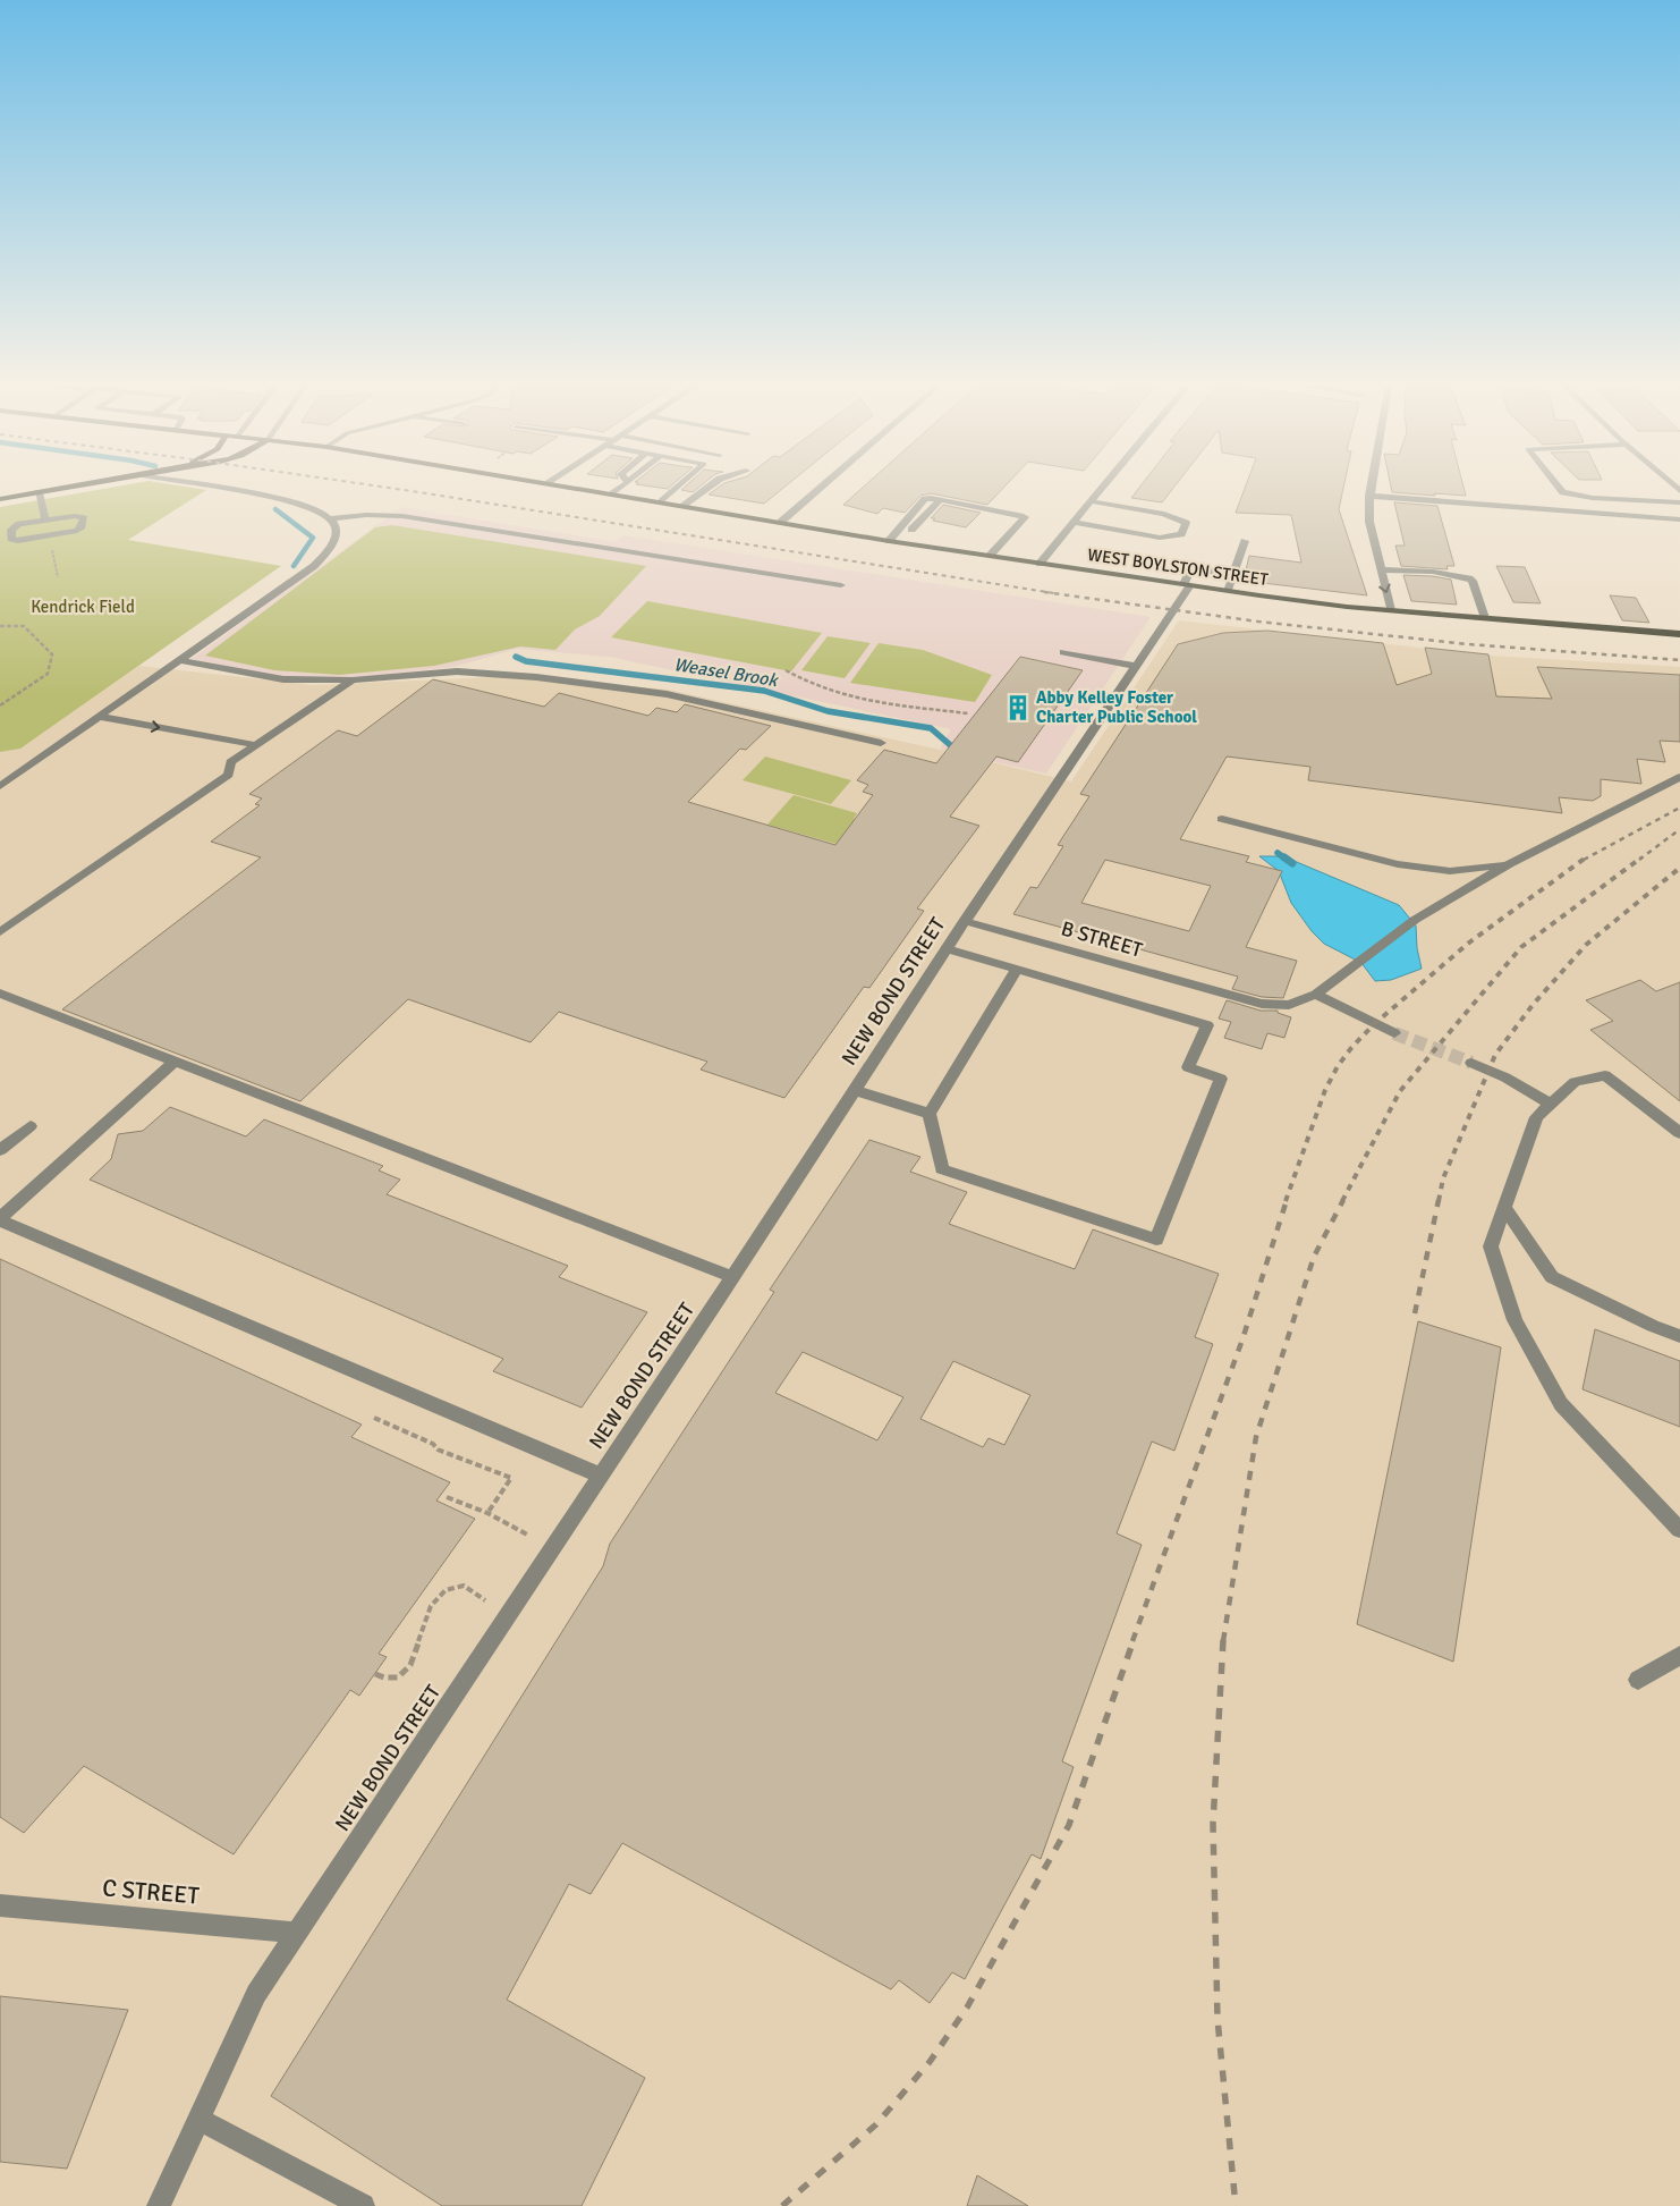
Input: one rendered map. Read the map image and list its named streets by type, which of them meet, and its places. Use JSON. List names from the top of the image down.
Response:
{
  "streets": {
    "main road": ["WEST BOYLSTON STREET"],
    "street": ["B STREET", "NEW BOND STREET", "C STREET"]
  },
  "crossings": [
    ["WEST BOYLSTON STREET", "NEW BOND STREET"],
    ["B STREET", "NEW BOND STREET"],
    ["NEW BOND STREET", "C STREET"]
  ],
  "water": ["Weasel Brook"],
  "parks": ["Kendrick Field"],
  "places": {
    "building": ["Abby Kelley Foster Charter Public School"]
  }
}
